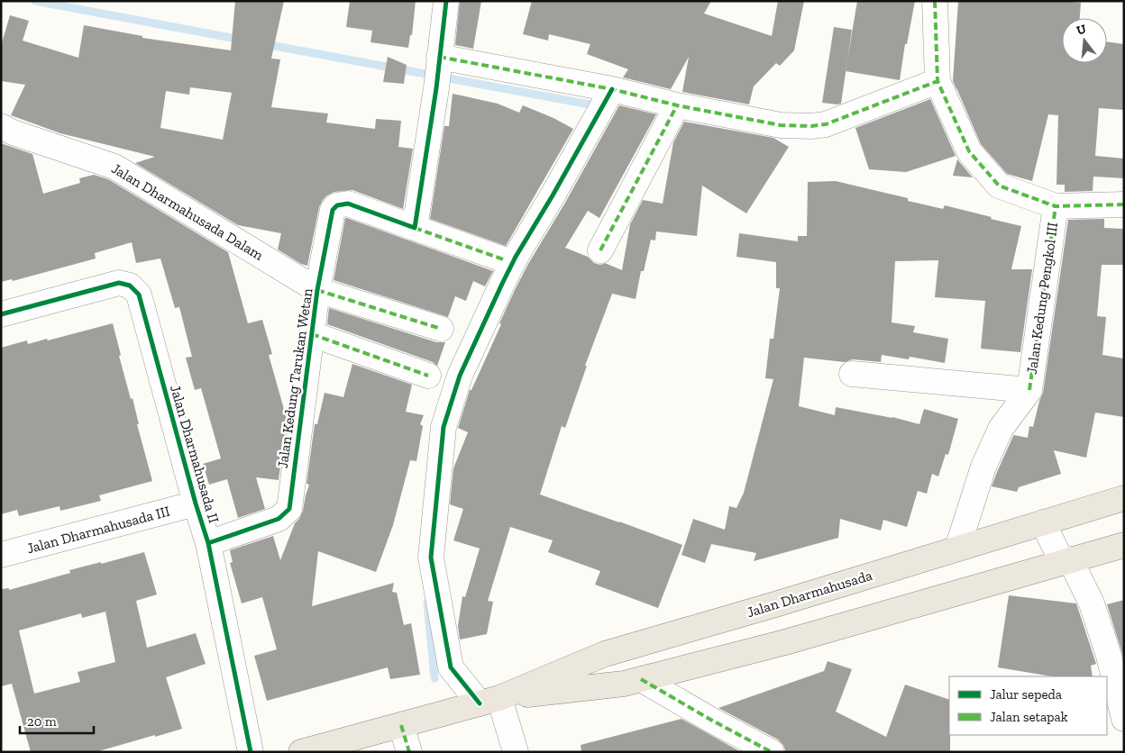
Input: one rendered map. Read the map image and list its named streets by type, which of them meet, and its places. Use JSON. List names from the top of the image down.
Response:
{
  "streets": {
    "main road": ["Jalan Dharmahusada"],
    "street": [
      "Jalan Dharmahusada Dalam",
      "Jalan Kedung Pengkol III",
      "Jalan Kedung Tarukan Wetan",
      "Jalan Dharmahusada II",
      "Jalan Dharmahusada III"
    ]
  },
  "crossings": [
    ["Jalan Dharmahusada Dalam", "Jalan Kedung Tarukan Wetan"],
    ["Jalan Kedung Pengkol III", "Jalan Dharmahusada"],
    ["Jalan Kedung Tarukan Wetan", "Jalan Dharmahusada II"],
    ["Jalan Dharmahusada II", "Jalan Dharmahusada III"]
  ],
  "legend": ["Jalur sepeda", "Jalan setapak"],
  "scale_bar": "20 m",
  "north": "top"
}
